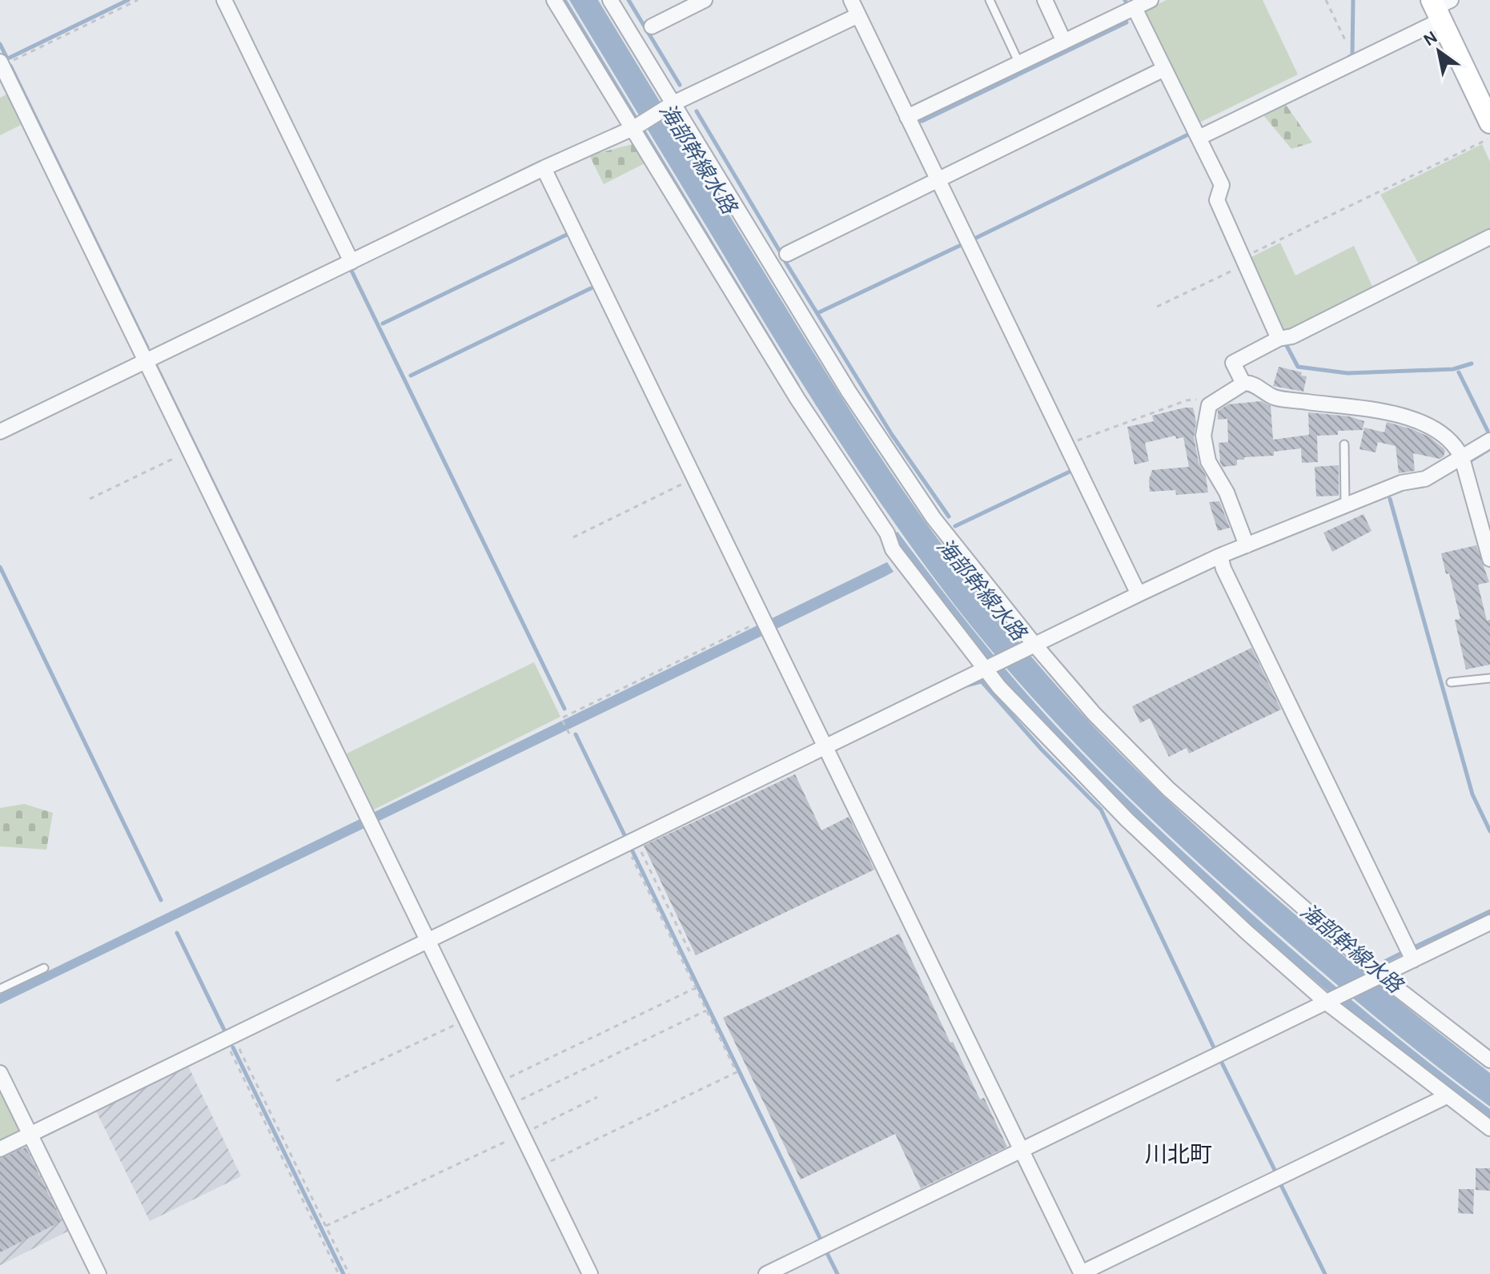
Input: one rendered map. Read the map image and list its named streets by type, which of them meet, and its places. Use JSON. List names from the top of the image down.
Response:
{
  "districts": ["川北町"],
  "water": ["海部幹線水路"],
  "north": "top left"
}
